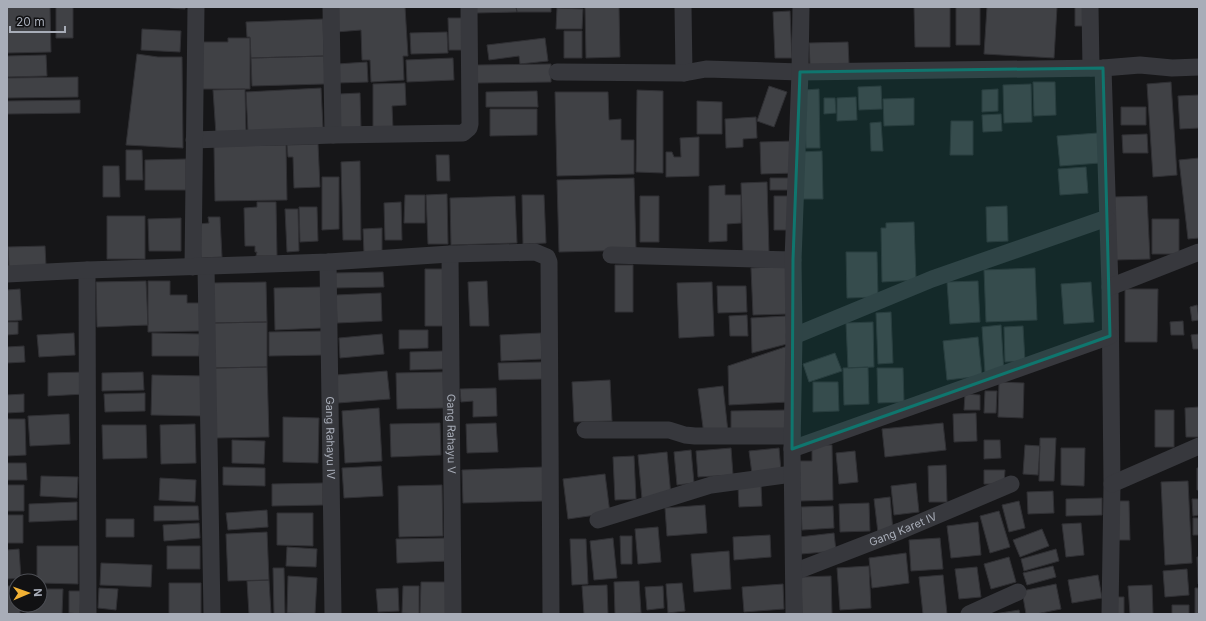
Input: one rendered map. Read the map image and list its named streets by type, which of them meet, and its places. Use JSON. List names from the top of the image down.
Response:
{
  "streets": {
    "street": ["Gang Rahayu V", "Gang Rahayu IV", "Gang Karet IV"]
  },
  "scale_bar": "20 m",
  "north": "right"
}
